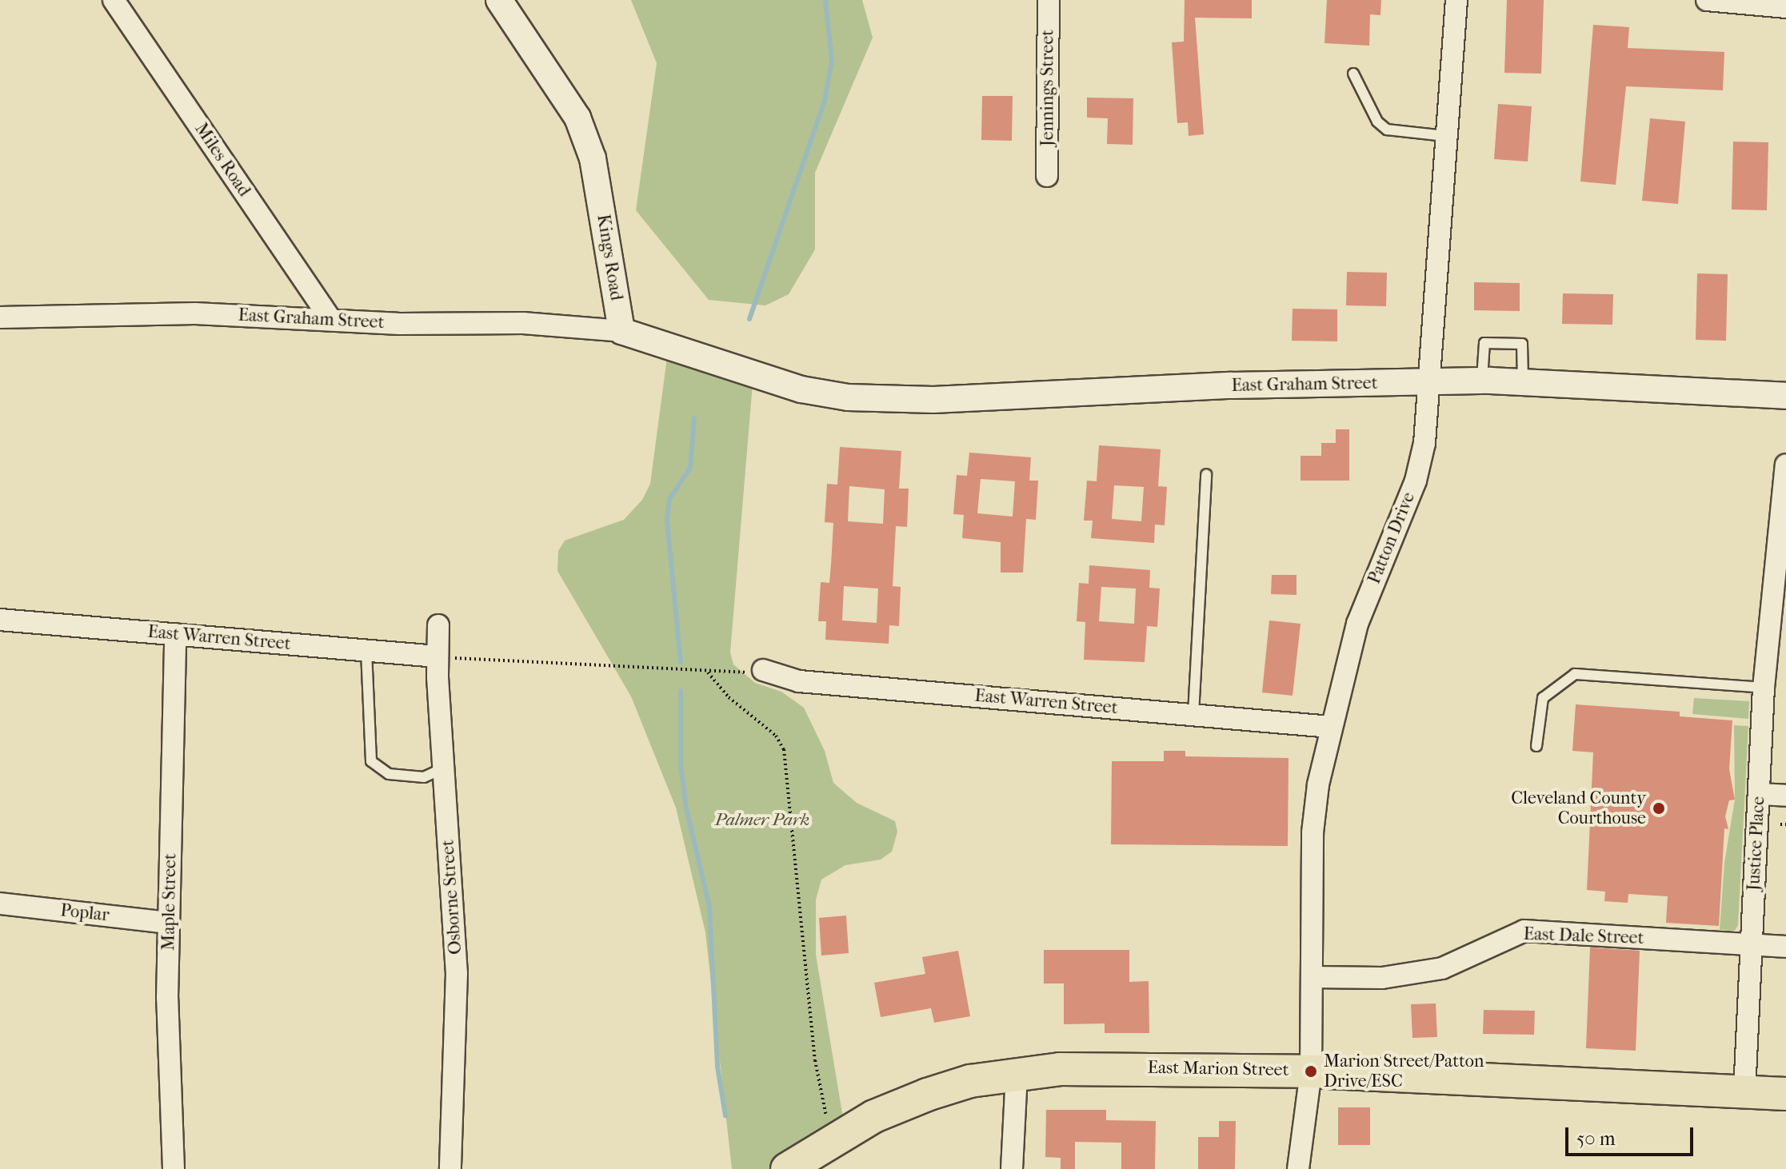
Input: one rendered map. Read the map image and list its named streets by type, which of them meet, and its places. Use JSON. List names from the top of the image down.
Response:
{
  "streets": {
    "main road": ["East Marion Street"],
    "street": [
      "Jennings Street",
      "Miles Road",
      "Kings Road",
      "East Graham Street",
      "Patton Drive",
      "East Warren Street",
      "Justice Place",
      "Osborne Street",
      "Maple Street",
      "Poplar",
      "East Dale Street"
    ]
  },
  "crossings": [
    ["Miles Road", "East Graham Street"],
    ["Kings Road", "East Graham Street"],
    ["East Graham Street", "Patton Drive"],
    ["Patton Drive", "East Warren Street"],
    ["Patton Drive", "East Dale Street"],
    ["Patton Drive", "East Marion Street"],
    ["East Warren Street", "Osborne Street"],
    ["East Warren Street", "Maple Street"],
    ["Justice Place", "East Dale Street"],
    ["Justice Place", "East Marion Street"],
    ["Maple Street", "Poplar"]
  ],
  "parks": ["Palmer Park"],
  "places": ["Cleveland County Courthouse", "Marion Street/Patton Drive/ESC"],
  "scale_bar": "50 m"
}
